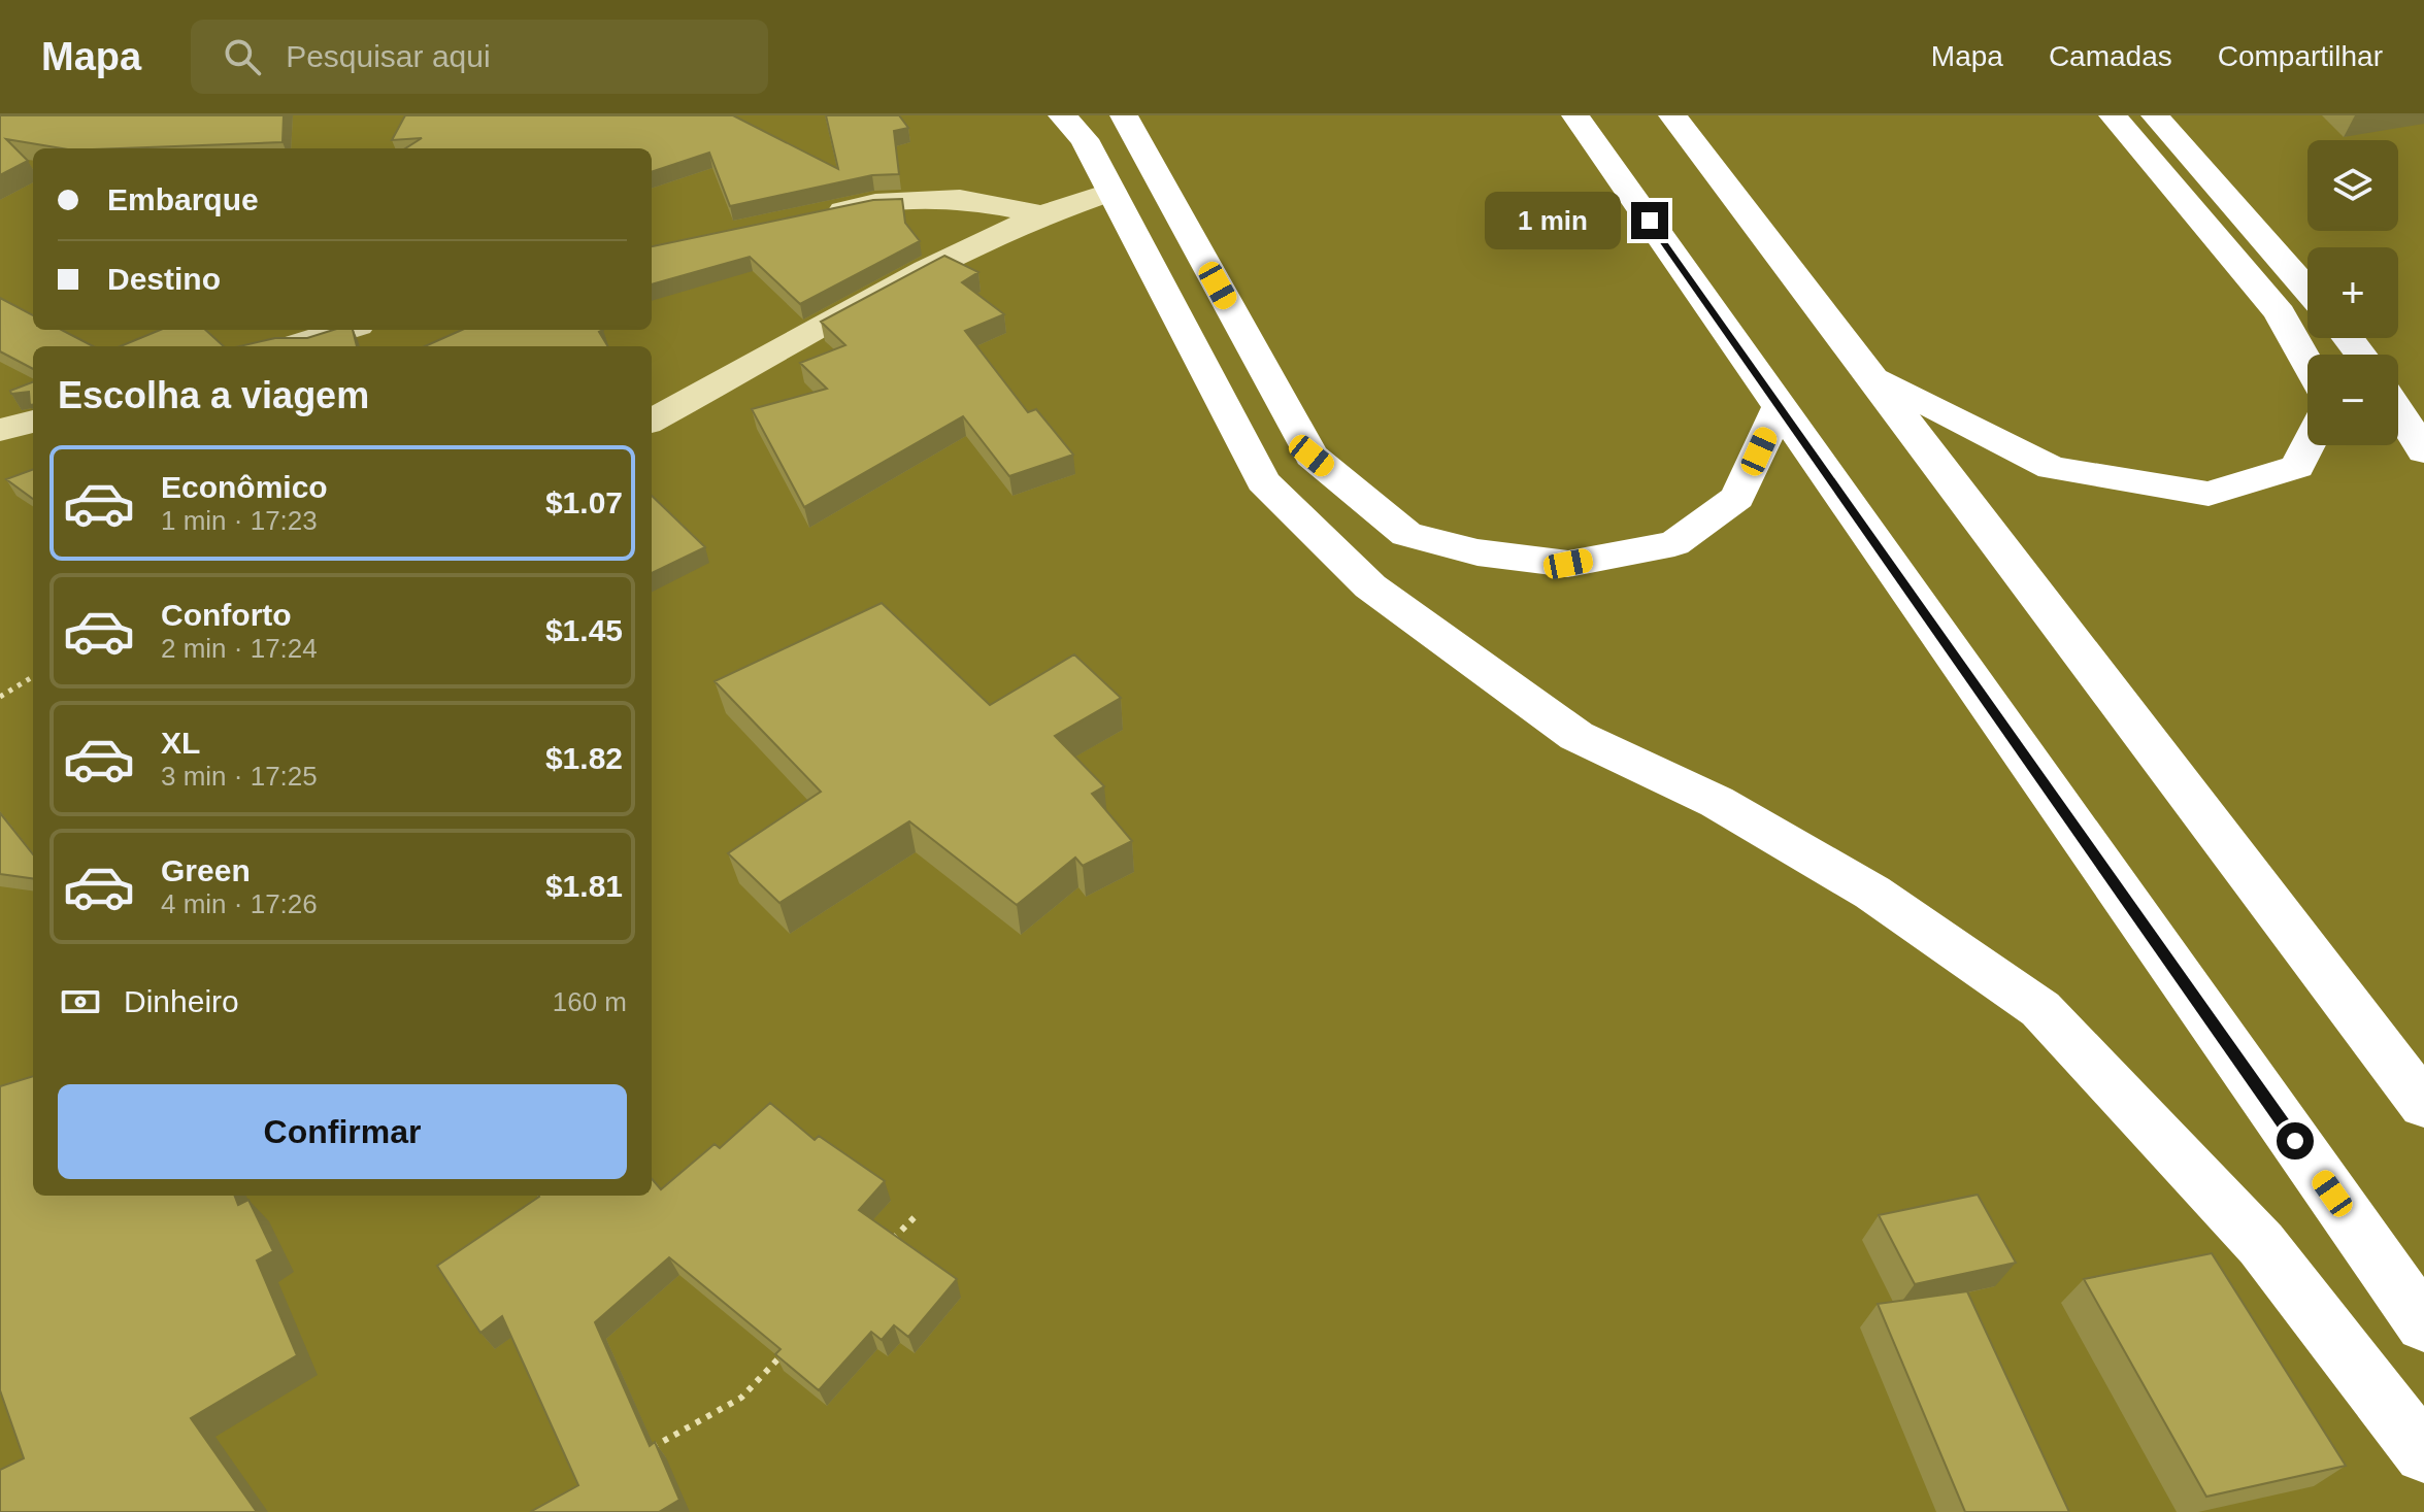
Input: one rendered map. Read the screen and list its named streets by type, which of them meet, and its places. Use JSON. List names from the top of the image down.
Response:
{
  "page": {
    "header": "Mapa",
    "search": "Pesquisar aqui",
    "nav": ["Mapa", "Camadas", "Compartilhar"],
    "map_buttons": ["+", "−"],
    "banner": ["Embarque", "Destino"],
    "bubble": "1 min",
    "heading": "Escolha a viagem",
    "list": [
      {
        "name": "Econômico",
        "note": "1 min · 17:23",
        "value": "$1.07"
      },
      {
        "name": "Conforto",
        "note": "2 min · 17:24",
        "value": "$1.45"
      },
      {
        "name": "XL",
        "note": "3 min · 17:25",
        "value": "$1.82"
      },
      {
        "name": "Green",
        "note": "4 min · 17:26",
        "value": "$1.81"
      }
    ],
    "pay": ["Dinheiro", "160 m"],
    "buttons": "Confirmar"
  }
}
